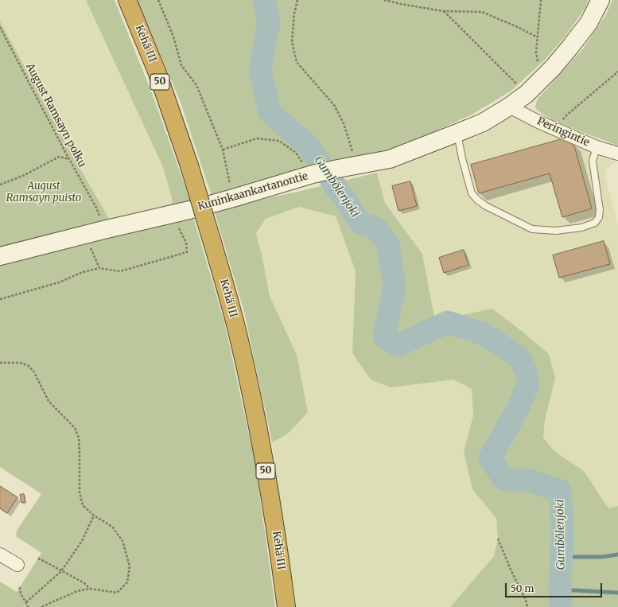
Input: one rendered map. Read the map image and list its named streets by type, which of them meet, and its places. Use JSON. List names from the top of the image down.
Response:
{
  "streets": {
    "highway": ["Kehä III", "50"],
    "street": ["Peringintie", "Kuninkaankartanontie"],
    "path": ["August Ramsayn polku"]
  },
  "crossings": [
    ["August Ramsayn polku", "Kuninkaankartanontie"],
    ["Peringintie", "Kuninkaankartanontie"]
  ],
  "water": ["Gumbölenjoki"],
  "parks": ["August Ramsayn puisto"],
  "scale_bar": "50 m"
}
